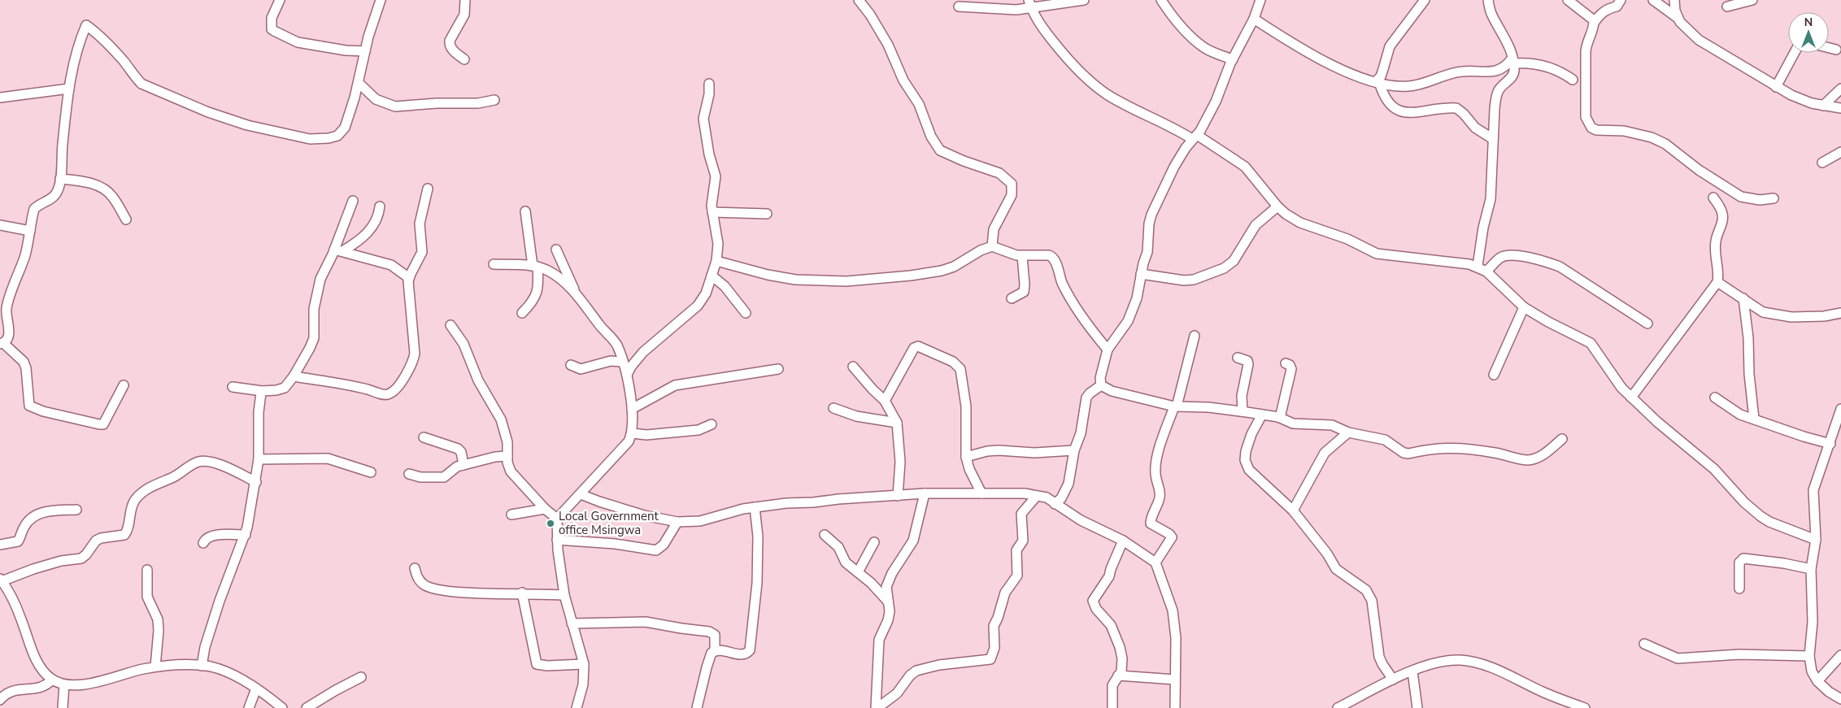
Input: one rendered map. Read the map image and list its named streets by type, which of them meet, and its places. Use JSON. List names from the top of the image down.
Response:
{
  "places": ["Local Government office Msingwa"],
  "north": "top"
}
